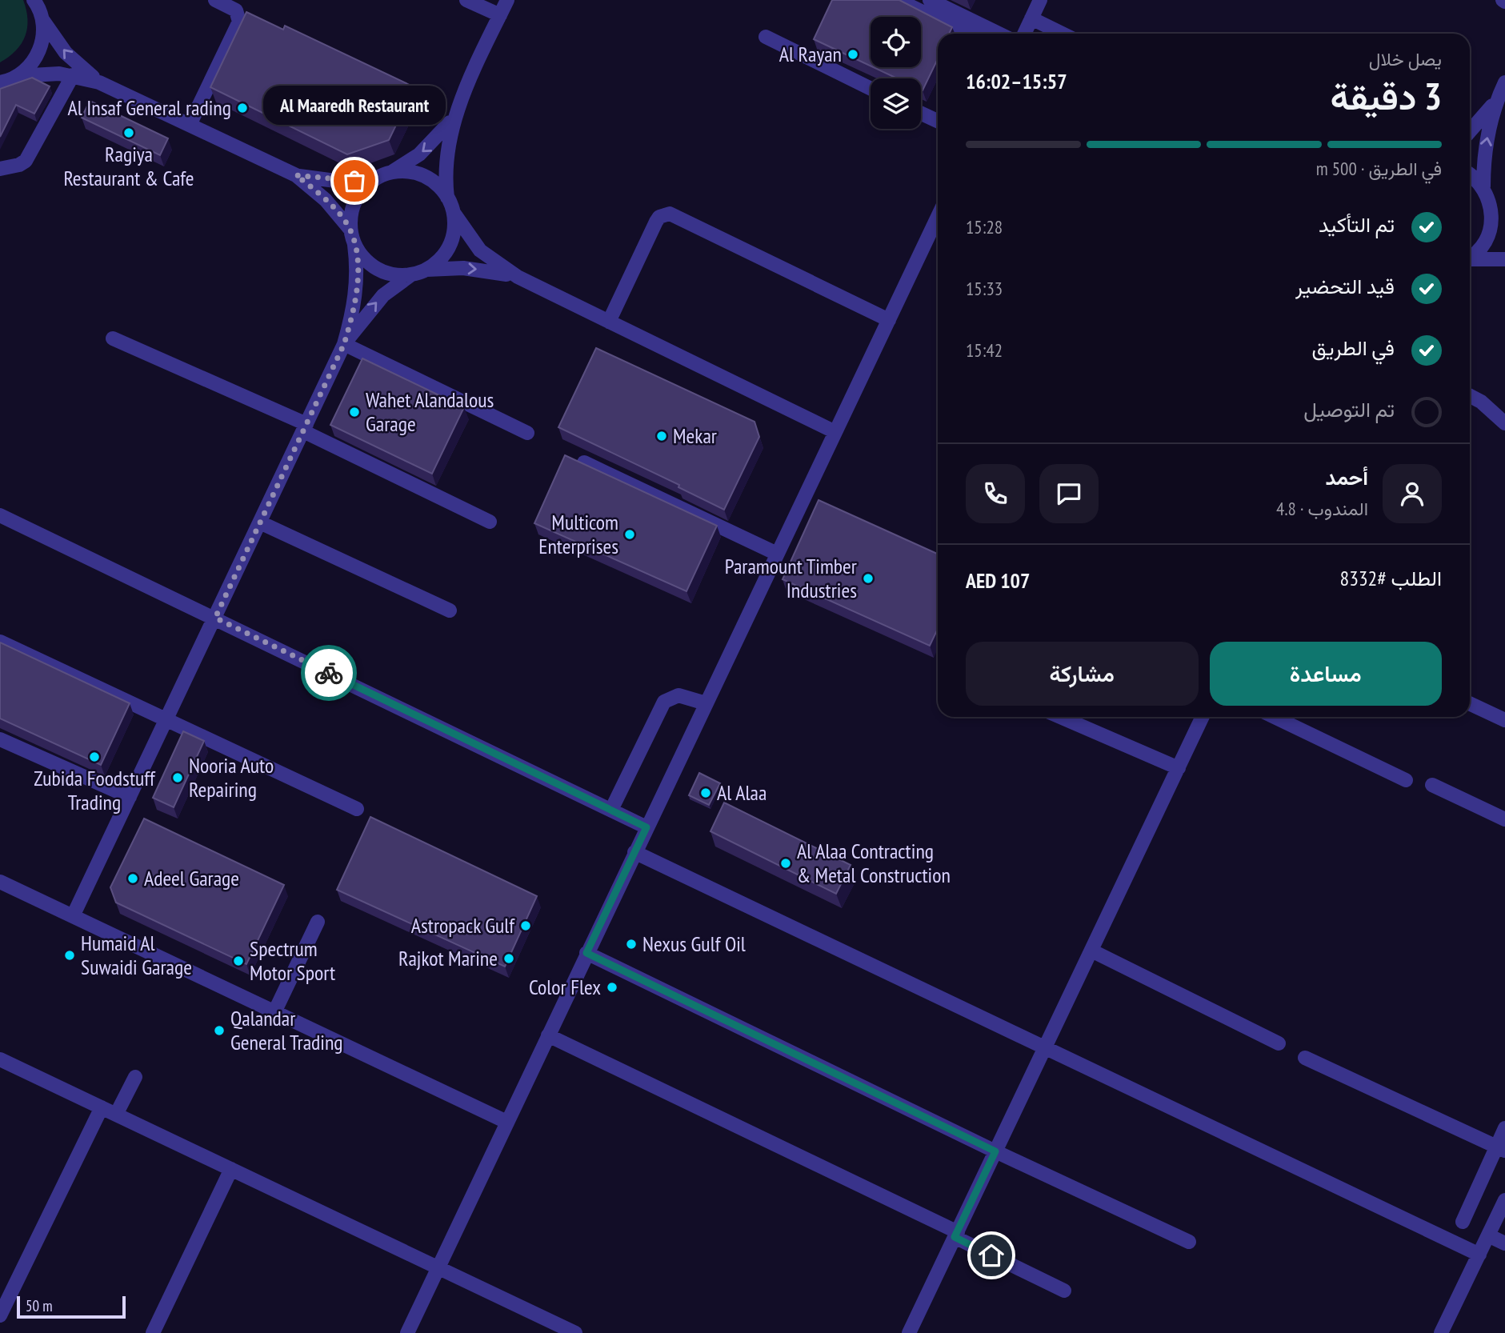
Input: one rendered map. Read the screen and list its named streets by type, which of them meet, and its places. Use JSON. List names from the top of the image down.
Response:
{
  "places": [
    "Al Rayan",
    "Al Insaf General rading",
    "Ragiya Restaurant & Cafe",
    "Al Maaredh Restaurant",
    "Wahet Alandalous Garage",
    "Mekar",
    "Multicom Enterprises",
    "Paramount Timber Industries",
    "Zubida Foodstuff Trading",
    "Nooria Auto Repairing",
    "Al Alaa",
    "Al Alaa Contracting & Metal Construction",
    "Adeel Garage",
    "Astropack Gulf",
    "Nexus Gulf Oil",
    "Humaid Al Suwaidi Garage",
    "Rajkot Marine",
    "Spectrum Motor Sport",
    "Color Flex",
    "Qalandar General Trading"
  ],
  "scale_bar": "50 m",
  "page": {
    "heading": ["3 دقيقة", "يصل خلال", "15:57–16:02"],
    "panel": [
      "أحمد",
      "المندوب · 4.8",
      "الطلب #8332",
      "AED 107"
    ],
    "bubble": "Al Maaredh Restaurant",
    "bar": "في الطريق · 500 m",
    "list": [
      ["تم التأكيد", "15:28"],
      ["قيد التحضير", "15:33"],
      ["في الطريق", "15:42"],
      "تم التوصيل"
    ],
    "buttons": ["مساعدة", "مشاركة"],
    "scale": "50 m"
  }
}
